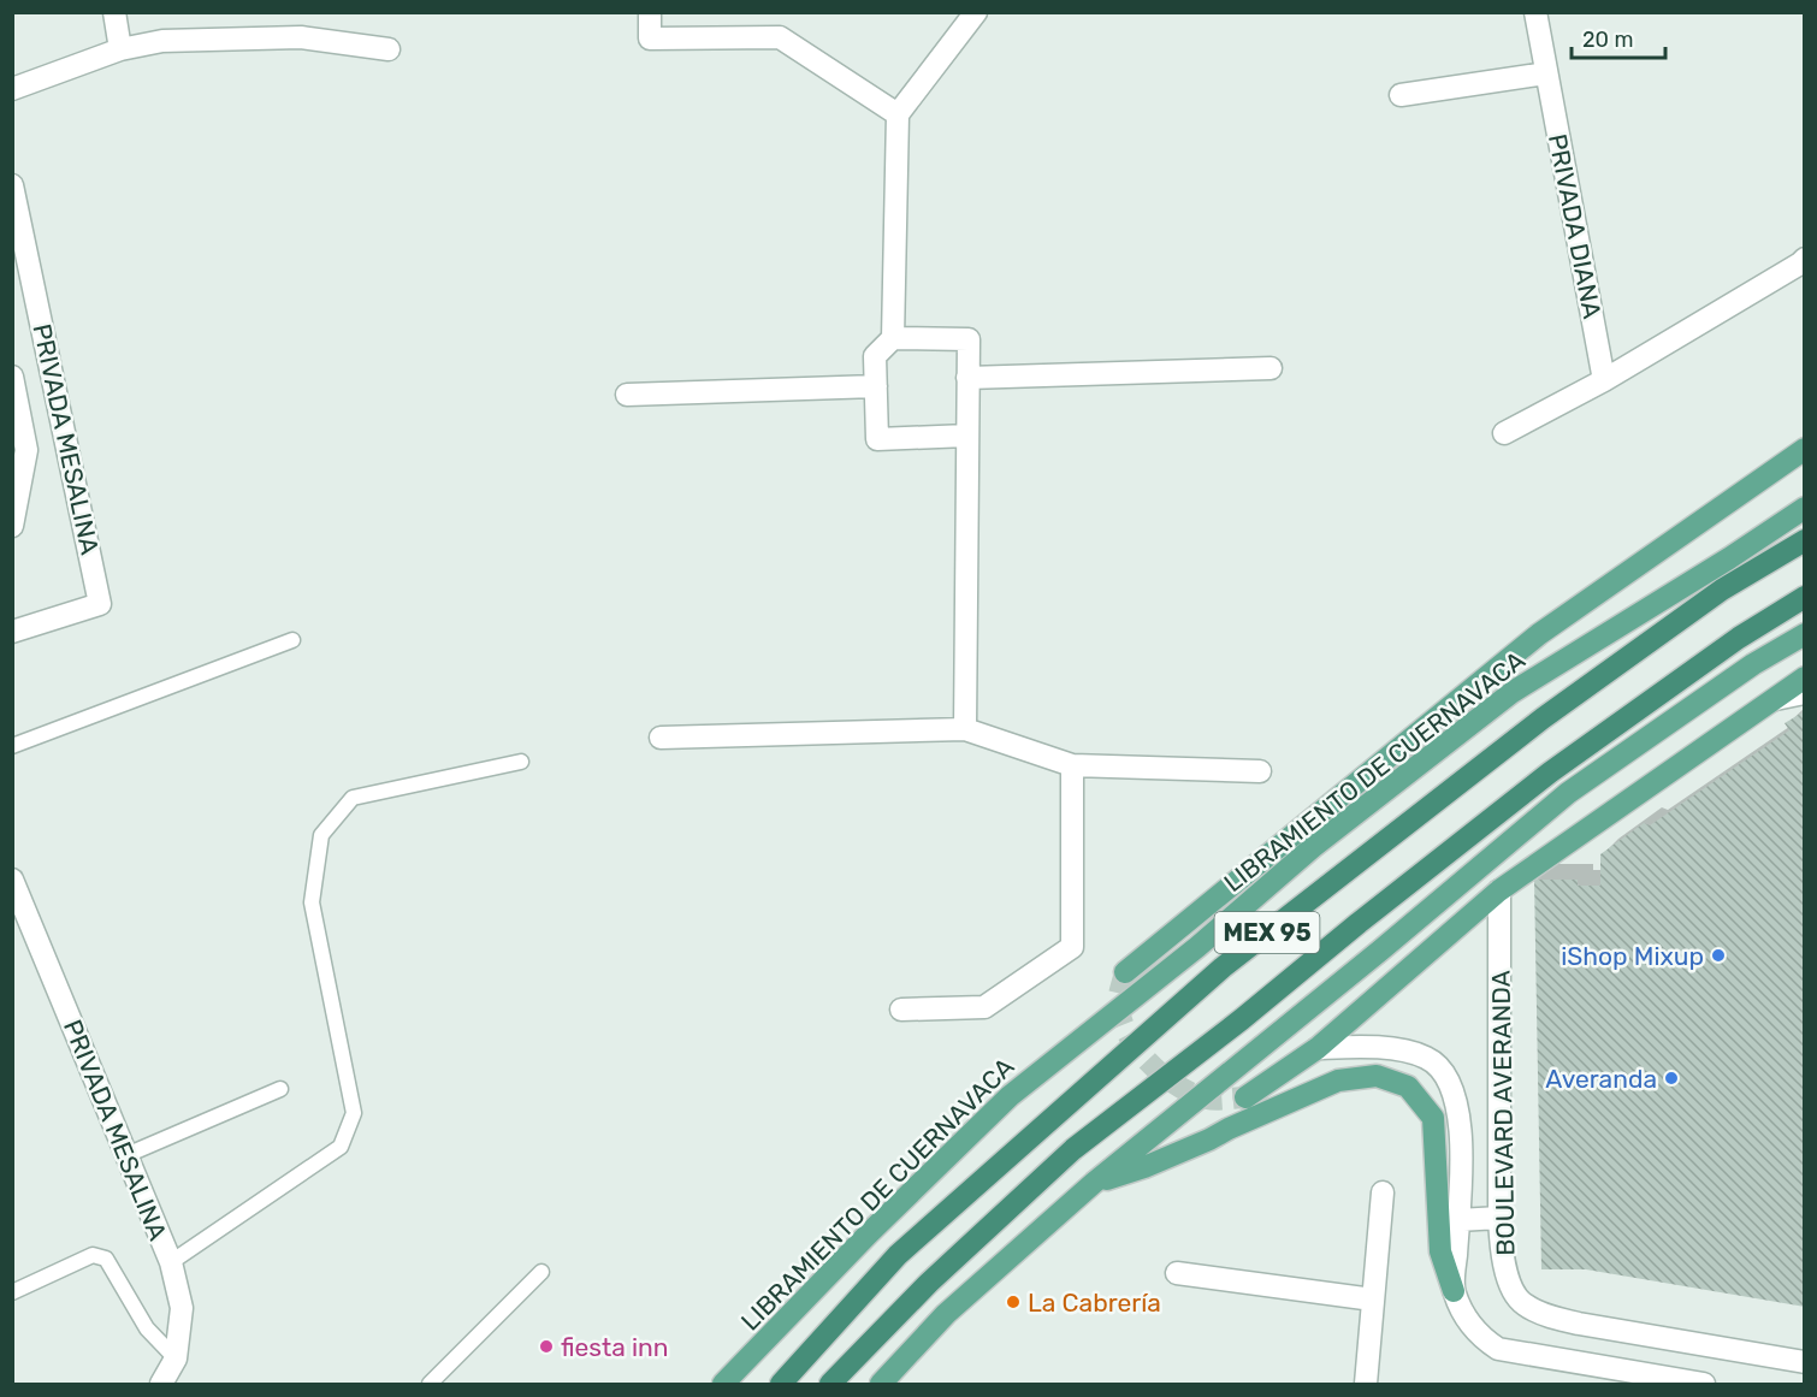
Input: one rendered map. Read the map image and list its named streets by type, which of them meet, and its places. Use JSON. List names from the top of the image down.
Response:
{
  "streets": {
    "highway": ["MEX 95"],
    "main road": ["LIBRAMIENTO DE CUERNAVACA"],
    "street": ["PRIVADA DIANA", "PRIVADA MESALINA", "BOULEVARD AVERANDA"]
  },
  "places": [
    "iShop Mixup",
    "Averanda",
    "La Cabrería",
    "fiesta inn"
  ],
  "scale_bar": "20 m"
}
